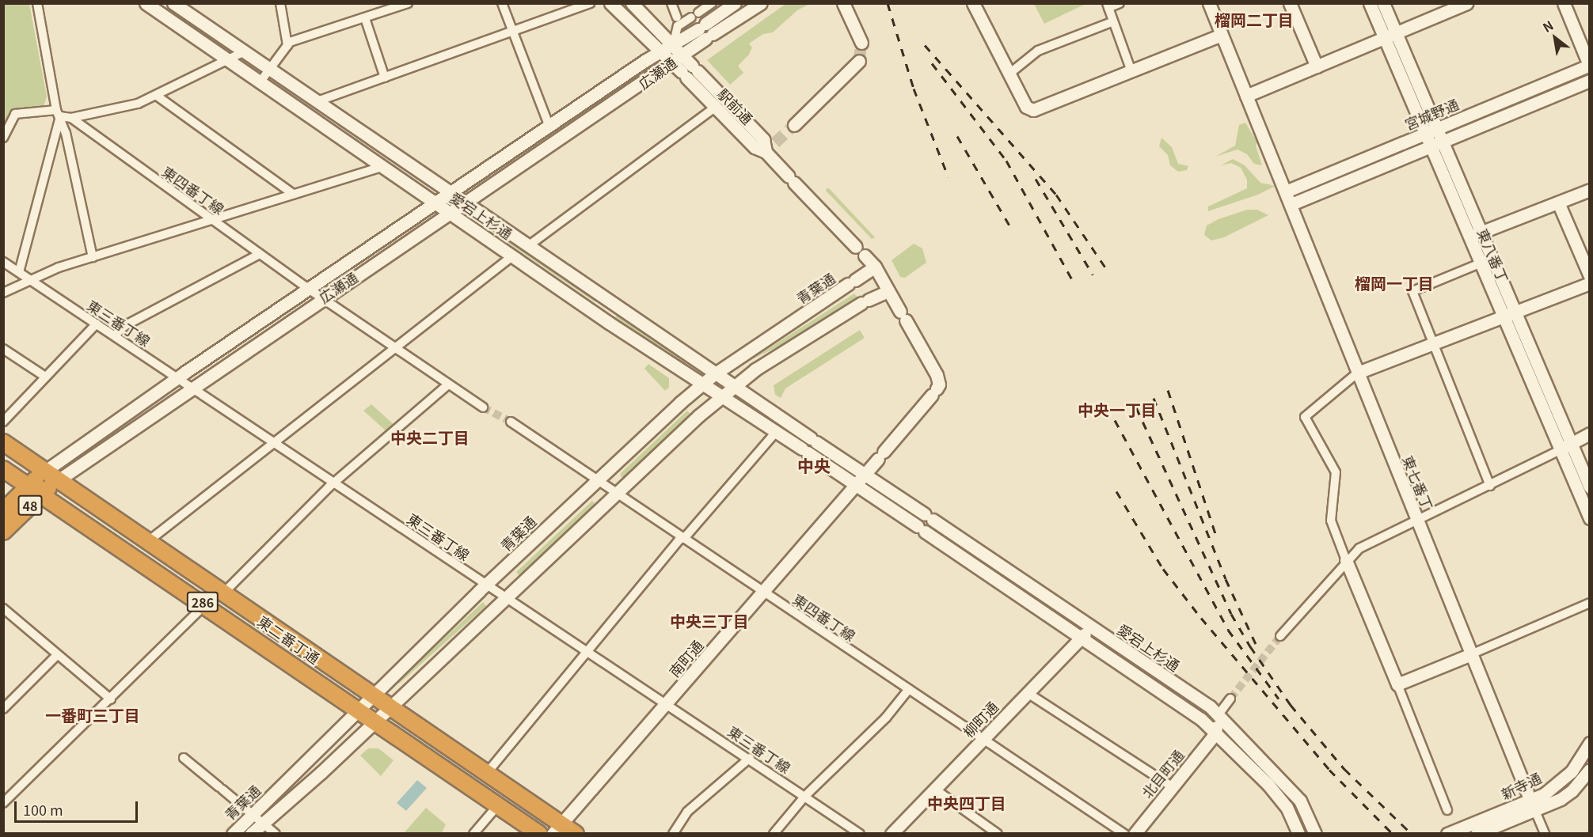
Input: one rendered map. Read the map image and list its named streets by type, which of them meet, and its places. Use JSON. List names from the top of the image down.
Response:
{
  "streets": {
    "highway": [
      "広瀬通",
      "48",
      "286",
      "東二番丁通"
    ],
    "street": [
      "駅前通",
      "宮城野通",
      "東四番丁線",
      "愛宕上杉通",
      "東八番丁",
      "青葉通",
      "東三番丁線",
      "東七番丁",
      "南町通",
      "柳町通",
      "北目町通",
      "新寺通"
    ]
  },
  "crossings": [
    ["広瀬通", "駅前通"],
    ["広瀬通", "東四番丁線"],
    ["広瀬通", "愛宕上杉通"],
    ["広瀬通", "東三番丁線"],
    ["広瀬通", "48"],
    ["広瀬通", "東二番丁通"],
    ["駅前通", "青葉通"],
    ["駅前通", "南町通"],
    ["宮城野通", "東八番丁"],
    ["宮城野通", "東七番丁"],
    ["東四番丁線", "青葉通"],
    ["東四番丁線", "南町通"],
    ["東四番丁線", "柳町通"],
    ["愛宕上杉通", "青葉通"],
    ["愛宕上杉通", "南町通"],
    ["愛宕上杉通", "柳町通"],
    ["愛宕上杉通", "北目町通"],
    ["青葉通", "東三番丁線"],
    ["青葉通", "東二番丁通"],
    ["東三番丁線", "南町通"],
    ["東七番丁", "新寺通"],
    ["48", "東二番丁通"],
    ["東二番丁通", "南町通"]
  ],
  "districts": [
    "榴岡二丁目",
    "榴岡一丁目",
    "中央一丁目",
    "中央二丁目",
    "中央",
    "中央三丁目",
    "一番町三丁目",
    "中央四丁目"
  ],
  "scale_bar": "100 m",
  "north": "top left"
}
